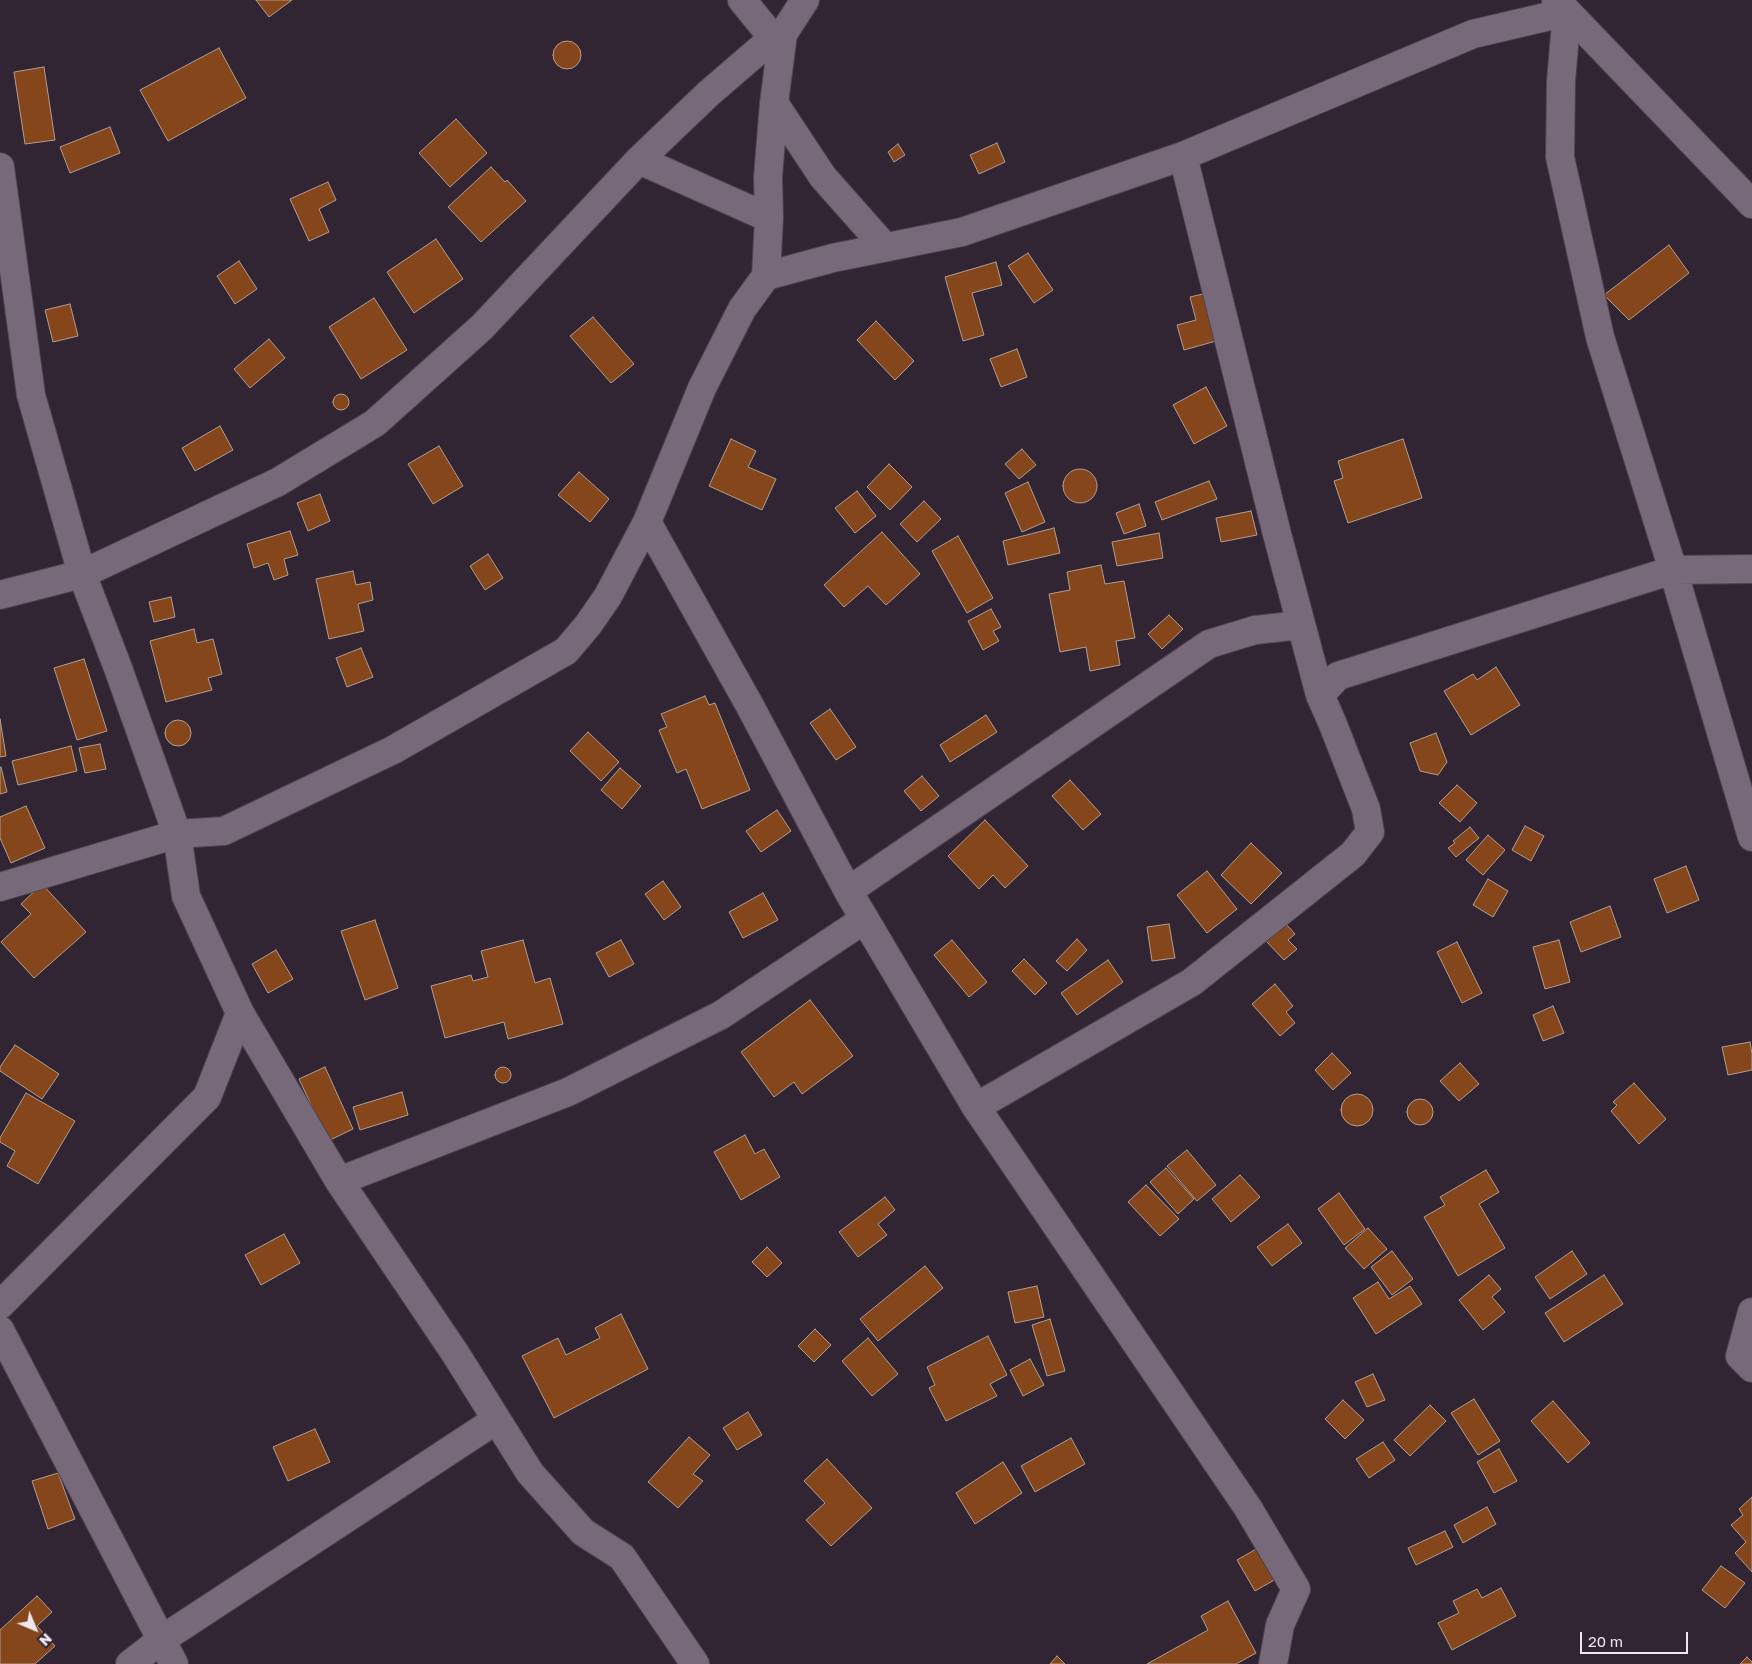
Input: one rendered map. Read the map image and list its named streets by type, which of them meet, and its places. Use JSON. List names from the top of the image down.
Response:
{
  "scale_bar": "20 m",
  "north": "bottom right"
}
